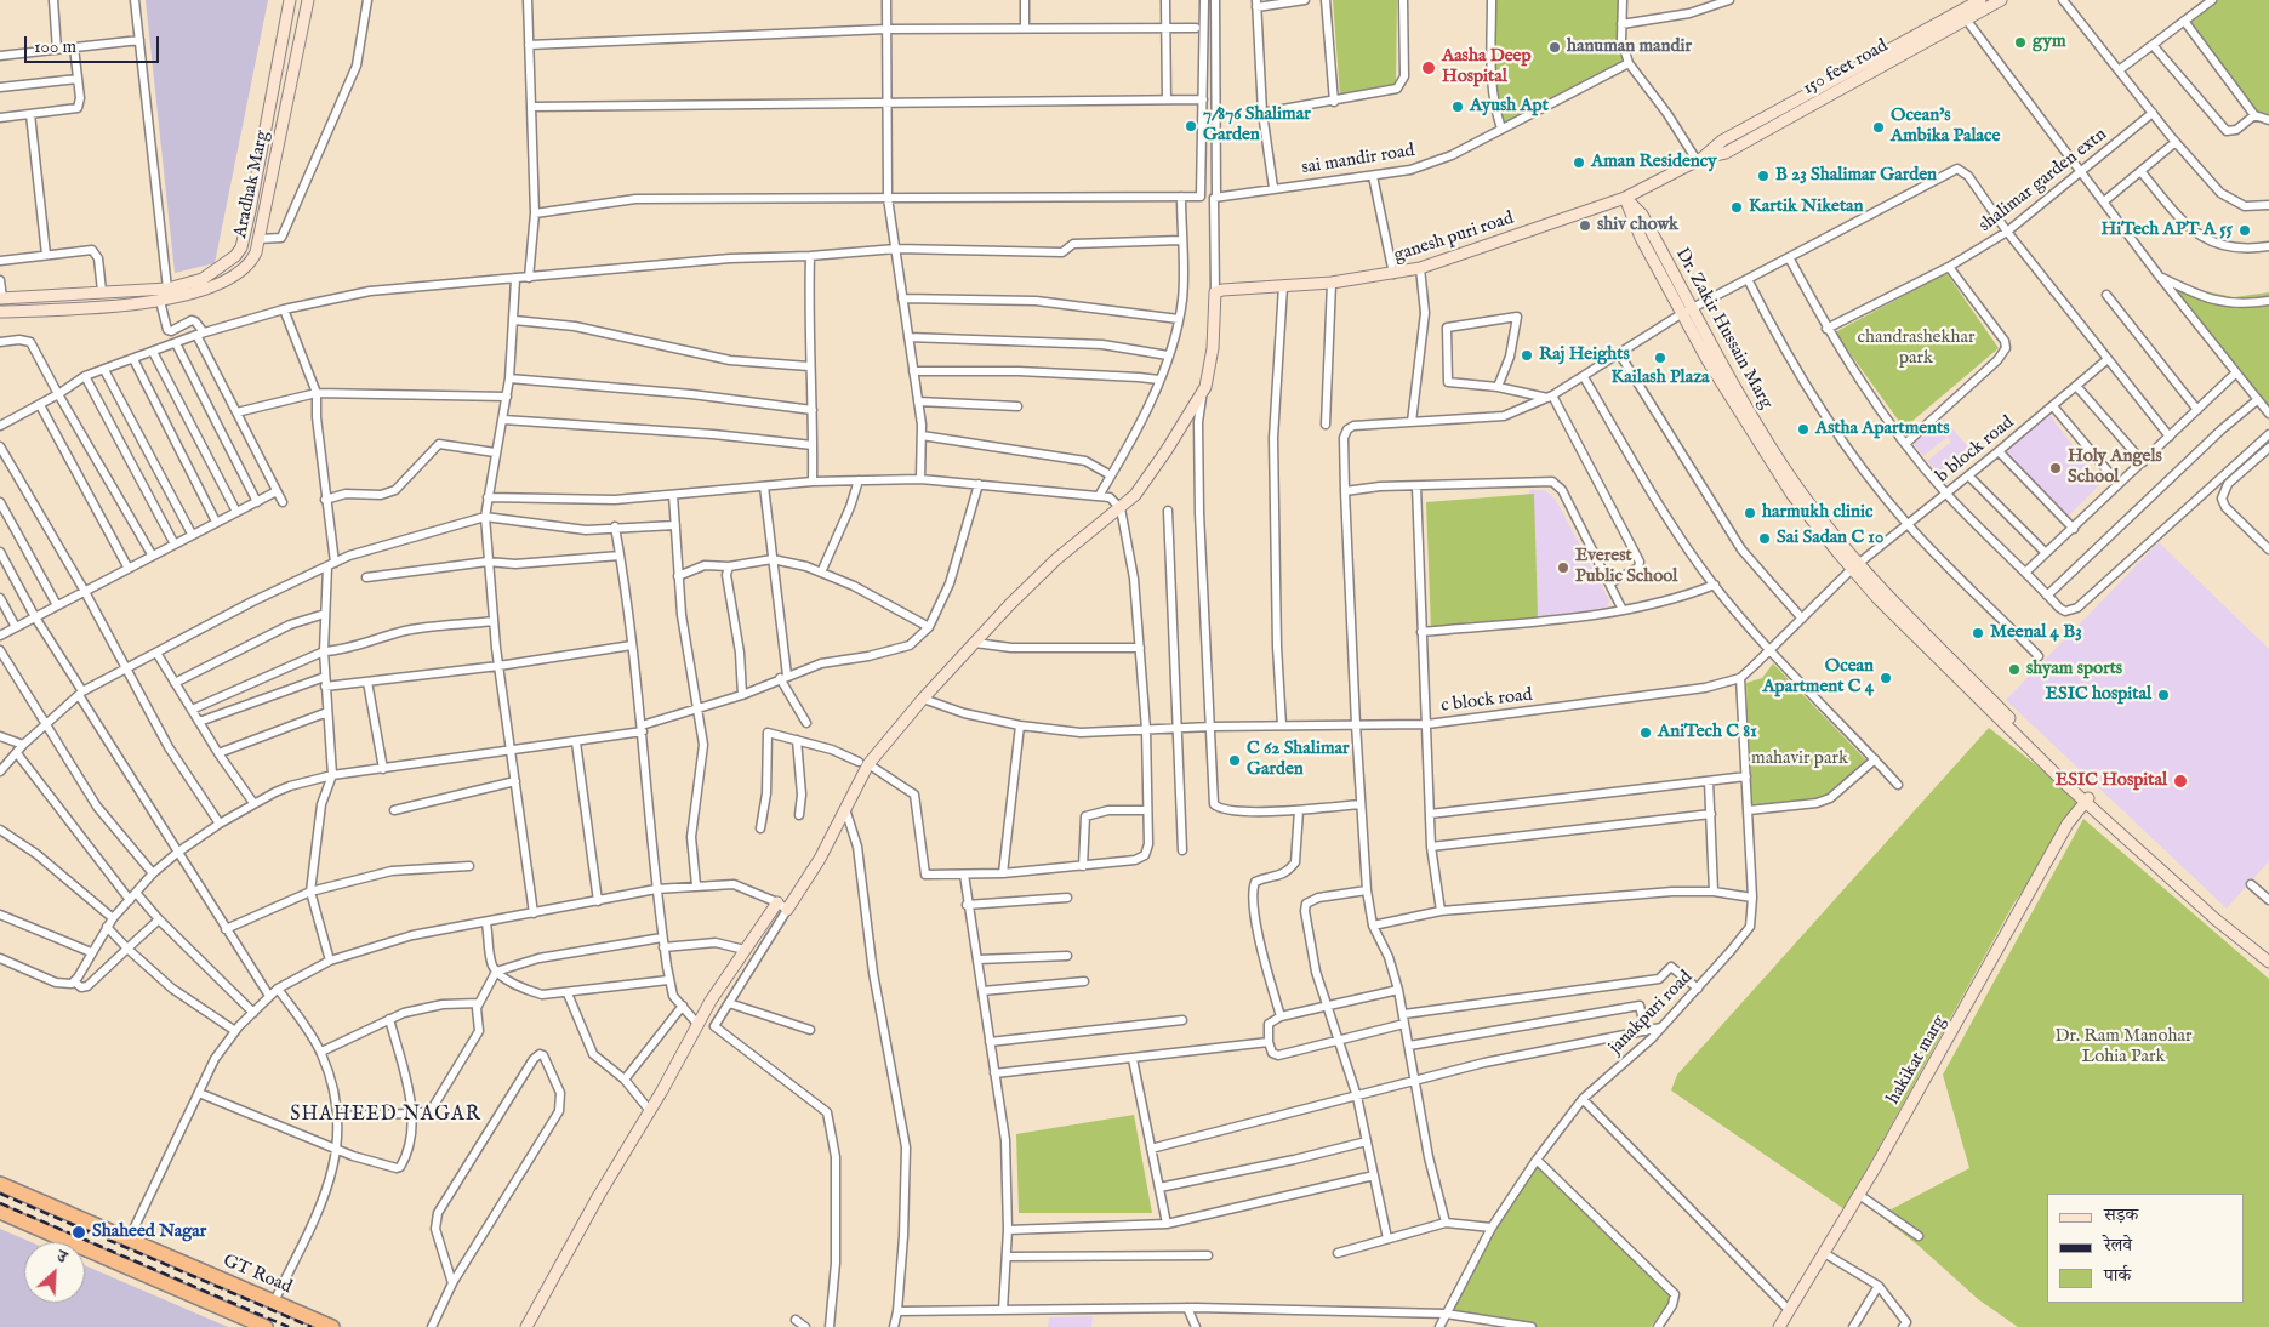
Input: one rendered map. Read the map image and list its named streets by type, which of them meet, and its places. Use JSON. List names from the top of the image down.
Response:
{
  "streets": {
    "highway": ["GT Road"],
    "street": [
      "150 feet road",
      "sai mandir road",
      "shalimar garden extn",
      "Aradhak Marg",
      "ganesh puri road",
      "Dr. Zakir Hussain Marg",
      "b block road",
      "c block road",
      "janakpuri road",
      "hakikat marg"
    ]
  },
  "crossings": [
    ["150 feet road", "ganesh puri road"],
    ["150 feet road", "Dr. Zakir Hussain Marg"],
    ["ganesh puri road", "Dr. Zakir Hussain Marg"],
    ["Dr. Zakir Hussain Marg", "b block road"],
    ["Dr. Zakir Hussain Marg", "c block road"],
    ["Dr. Zakir Hussain Marg", "hakikat marg"],
    ["b block road", "c block road"],
    ["c block road", "janakpuri road"]
  ],
  "districts": ["SHAHEED NAGAR"],
  "parks": ["chandrashekhar park", "mahavir park", "Dr. Ram Manohar Lohia Park"],
  "places": [
    "gym",
    "hanuman mandir",
    "Aasha Deep Hospital",
    "Ayush Apt",
    "7/876 Shalimar Garden",
    "Ocean's Ambika Palace",
    "Aman Residency",
    "B 23 Shalimar Garden",
    "Kartik Niketan",
    "shiv chowk",
    "HiTech APT A 55",
    "Raj Heights",
    "Kailash Plaza",
    "Astha Apartments",
    "Holy Angels School",
    "harmukh clinic",
    "Sai Sadan C 10",
    "Everest Public School",
    "Meenal 4 B3",
    "shyam sports",
    "Ocean Apartment C 4",
    "ESIC hospital",
    "AniTech C 81",
    "C 62 Shalimar Garden",
    "ESIC Hospital",
    "Shaheed Nagar"
  ],
  "legend": ["सड़क", "रेलवे", "पार्क"],
  "scale_bar": "100 m",
  "north": "top right"
}
